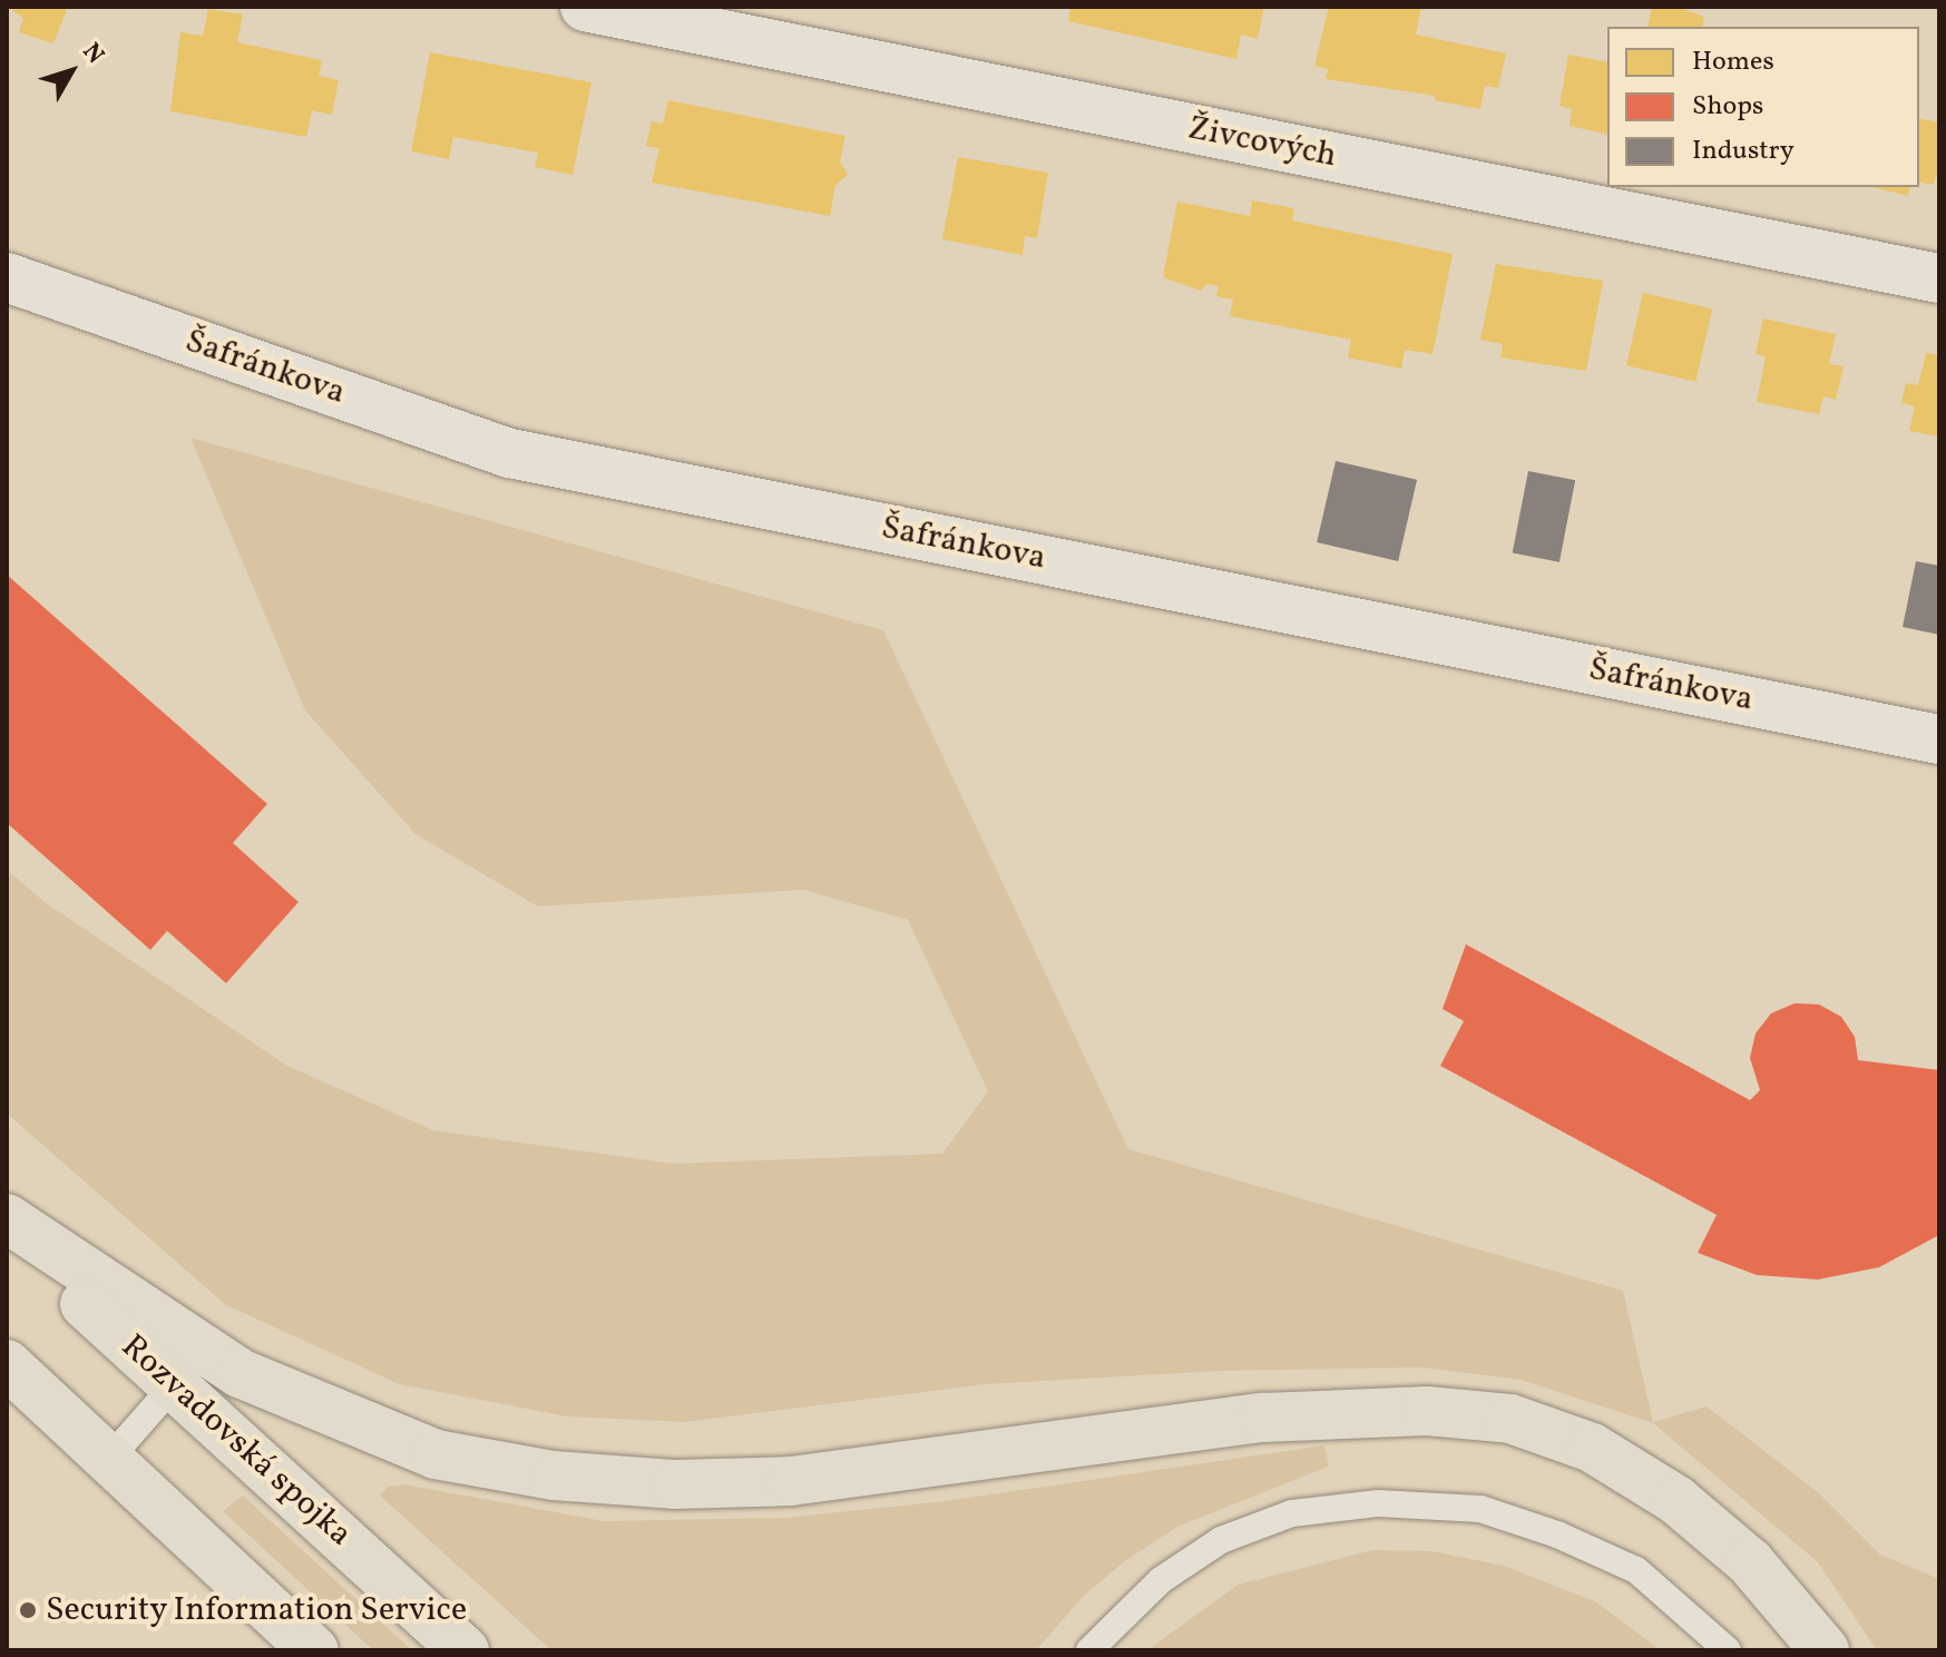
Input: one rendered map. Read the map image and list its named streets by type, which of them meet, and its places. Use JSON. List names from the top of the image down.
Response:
{
  "streets": {
    "highway": ["Rozvadovská spojka"],
    "street": ["Živcových", "Šafránkova"]
  },
  "places": ["Security Information Service"],
  "legend": ["Homes", "Shops", "Industry"],
  "north": "top right"
}
